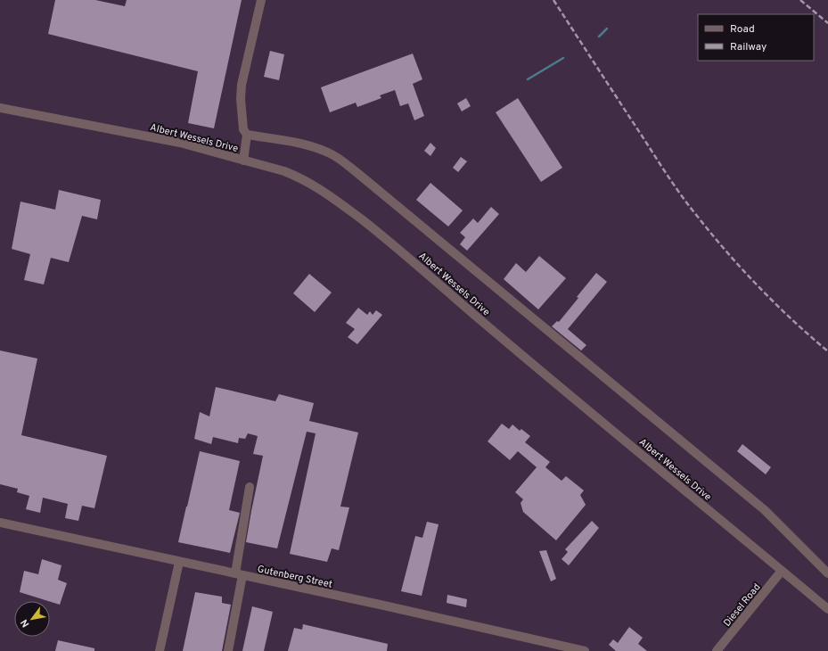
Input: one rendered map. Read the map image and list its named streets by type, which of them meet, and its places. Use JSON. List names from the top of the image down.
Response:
{
  "streets": {
    "street": ["Albert Wessels Drive", "Gutenberg Street", "Diesel Road"]
  },
  "crossings": [
    ["Albert Wessels Drive", "Diesel Road"]
  ],
  "legend": ["Road", "Railway"],
  "north": "bottom left"
}
